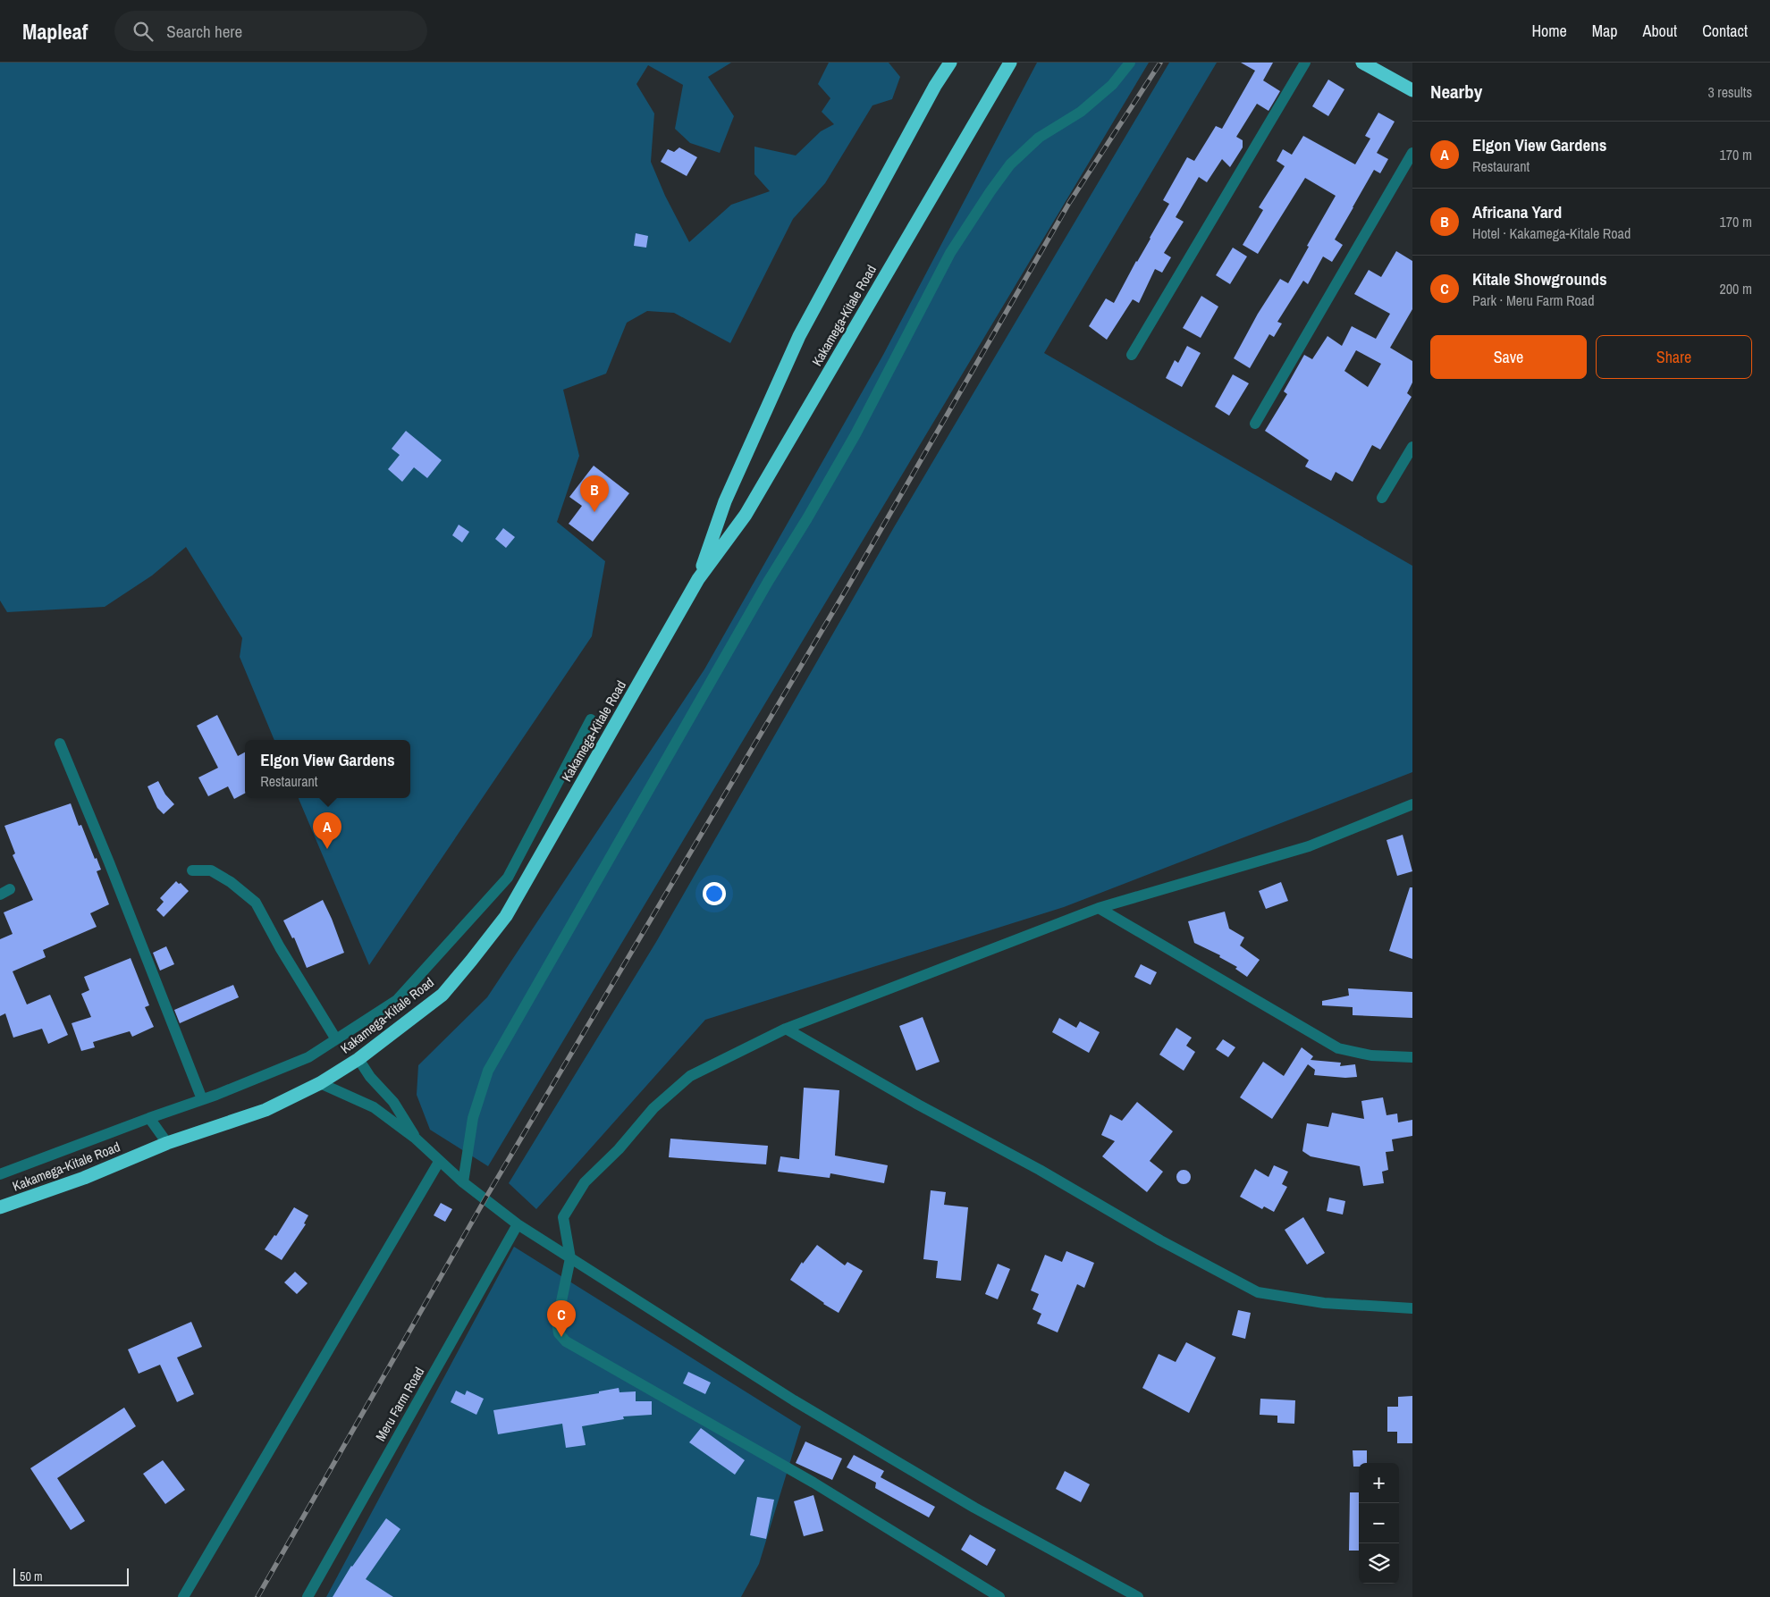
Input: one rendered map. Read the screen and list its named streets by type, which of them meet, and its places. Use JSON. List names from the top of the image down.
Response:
{
  "streets": {
    "highway": ["Kakamega-Kitale Road"],
    "street": ["Meru Farm Road"]
  },
  "scale_bar": "50 m",
  "page": {
    "header": "Mapleaf",
    "search": "Search here",
    "nav": [
      "Home",
      "Map",
      "About",
      "Contact"
    ],
    "heading": ["Nearby", "3 results"],
    "list": [
      {
        "mark": "A",
        "name": "Elgon View Gardens",
        "note": "Restaurant",
        "value": "170 m"
      },
      {
        "mark": "B",
        "name": "Africana Yard",
        "note": "Hotel · Kakamega-Kitale Road",
        "value": "170 m"
      },
      {
        "mark": "C",
        "name": "Kitale Showgrounds",
        "note": "Park · Meru Farm Road",
        "value": "200 m"
      }
    ],
    "buttons": ["Save", "Share"],
    "pins": ["B", "A", "C"],
    "popup": ["Elgon View Gardens", "Restaurant"],
    "map_buttons": ["+", "−"],
    "scale": "50 m"
  }
}
